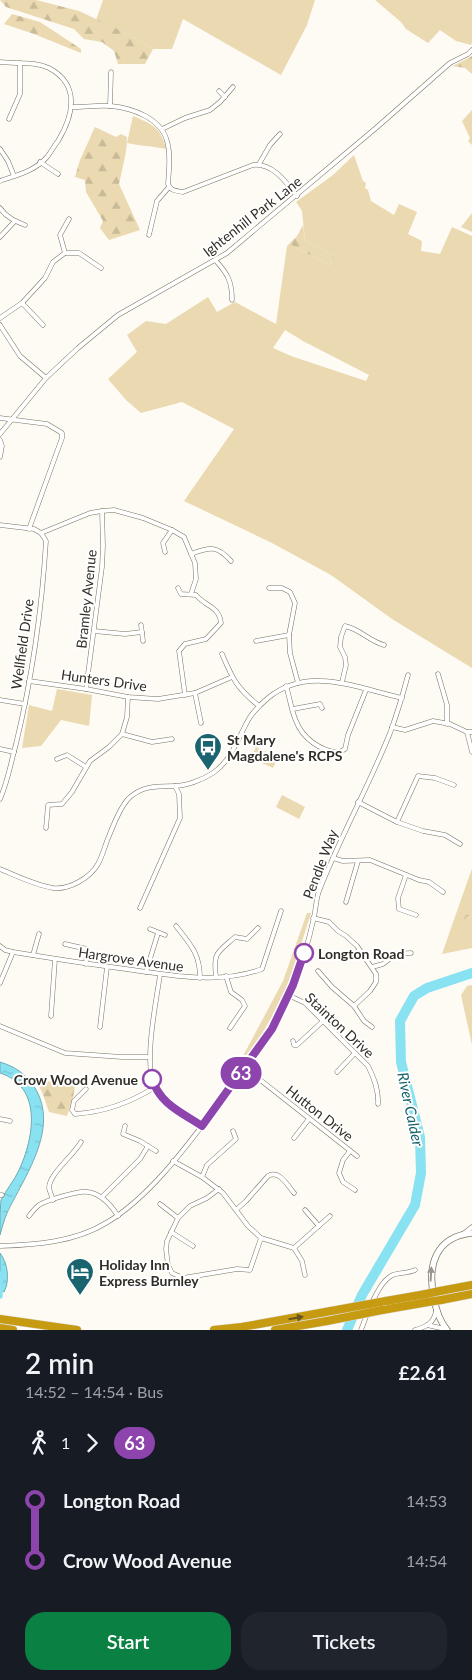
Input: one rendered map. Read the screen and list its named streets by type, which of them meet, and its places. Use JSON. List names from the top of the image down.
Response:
{
  "streets": {
    "street": [
      "Ightenhill Park Lane",
      "Bramley Avenue",
      "Wellfield Drive",
      "Hunters Drive",
      "Pendle Way",
      "Hargrove Avenue",
      "Stainton Drive",
      "Hutton Drive"
    ]
  },
  "crossings": [
    ["Bramley Avenue", "Hunters Drive"],
    ["Wellfield Drive", "Hunters Drive"],
    ["Pendle Way", "Stainton Drive"],
    ["Pendle Way", "Hutton Drive"]
  ],
  "water": ["River Calder"],
  "places": {
    "bus stop": ["St Mary Magdalene's RCPS"],
    "other": ["Longton Road", "Crow Wood Avenue"],
    "hotel": ["Holiday Inn Express Burnley"]
  },
  "lines": ["bus line 63"],
  "page": {
    "on_map": "63",
    "heading": ["2 min", "14:52 – 14:54 · Bus", "£2.61"],
    "legs": ["1", "63"],
    "list": [
      {
        "name": "Longton Road",
        "value": "14:53"
      },
      {
        "name": "Crow Wood Avenue",
        "value": "14:54"
      }
    ],
    "buttons": ["Start", "Tickets"]
  }
}
